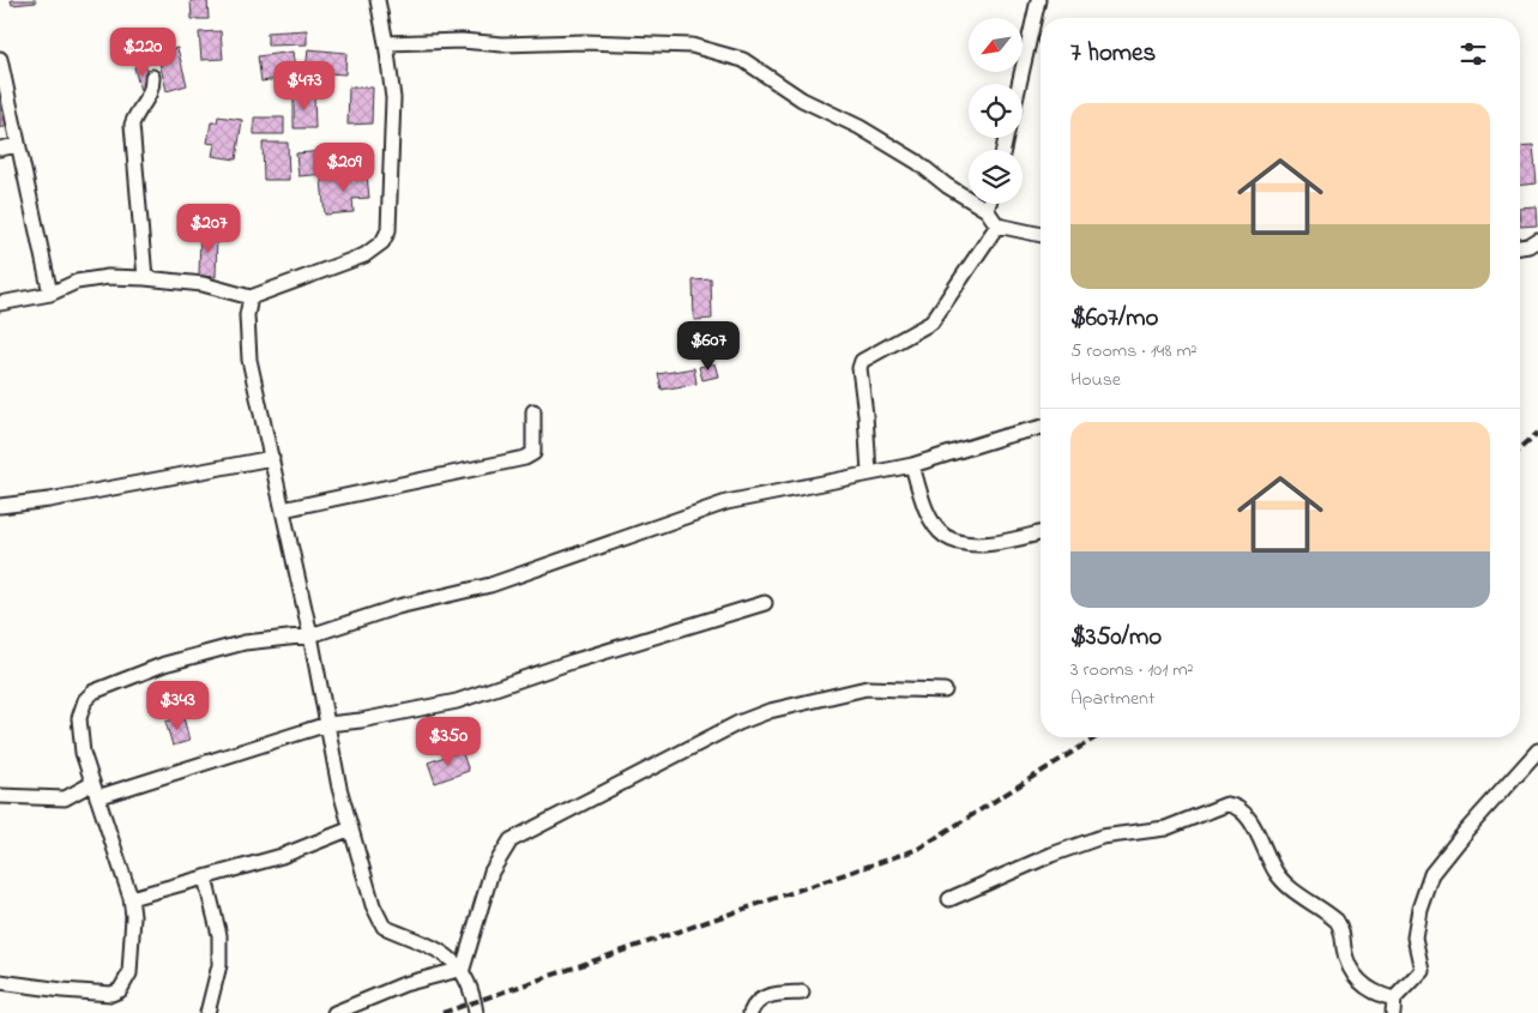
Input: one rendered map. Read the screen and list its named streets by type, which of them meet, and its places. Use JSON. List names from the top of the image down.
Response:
{
  "north": "bottom left",
  "page": {
    "heading": "7 homes",
    "price": [
      "$220",
      "$473",
      "$209",
      "$207",
      "$607",
      "$343",
      "$350"
    ],
    "list": [
      {
        "name": "$607/mo",
        "note": "5 rooms · 148 m² · House"
      },
      {
        "name": "$350/mo",
        "note": "3 rooms · 101 m² · Apartment"
      }
    ]
  }
}
